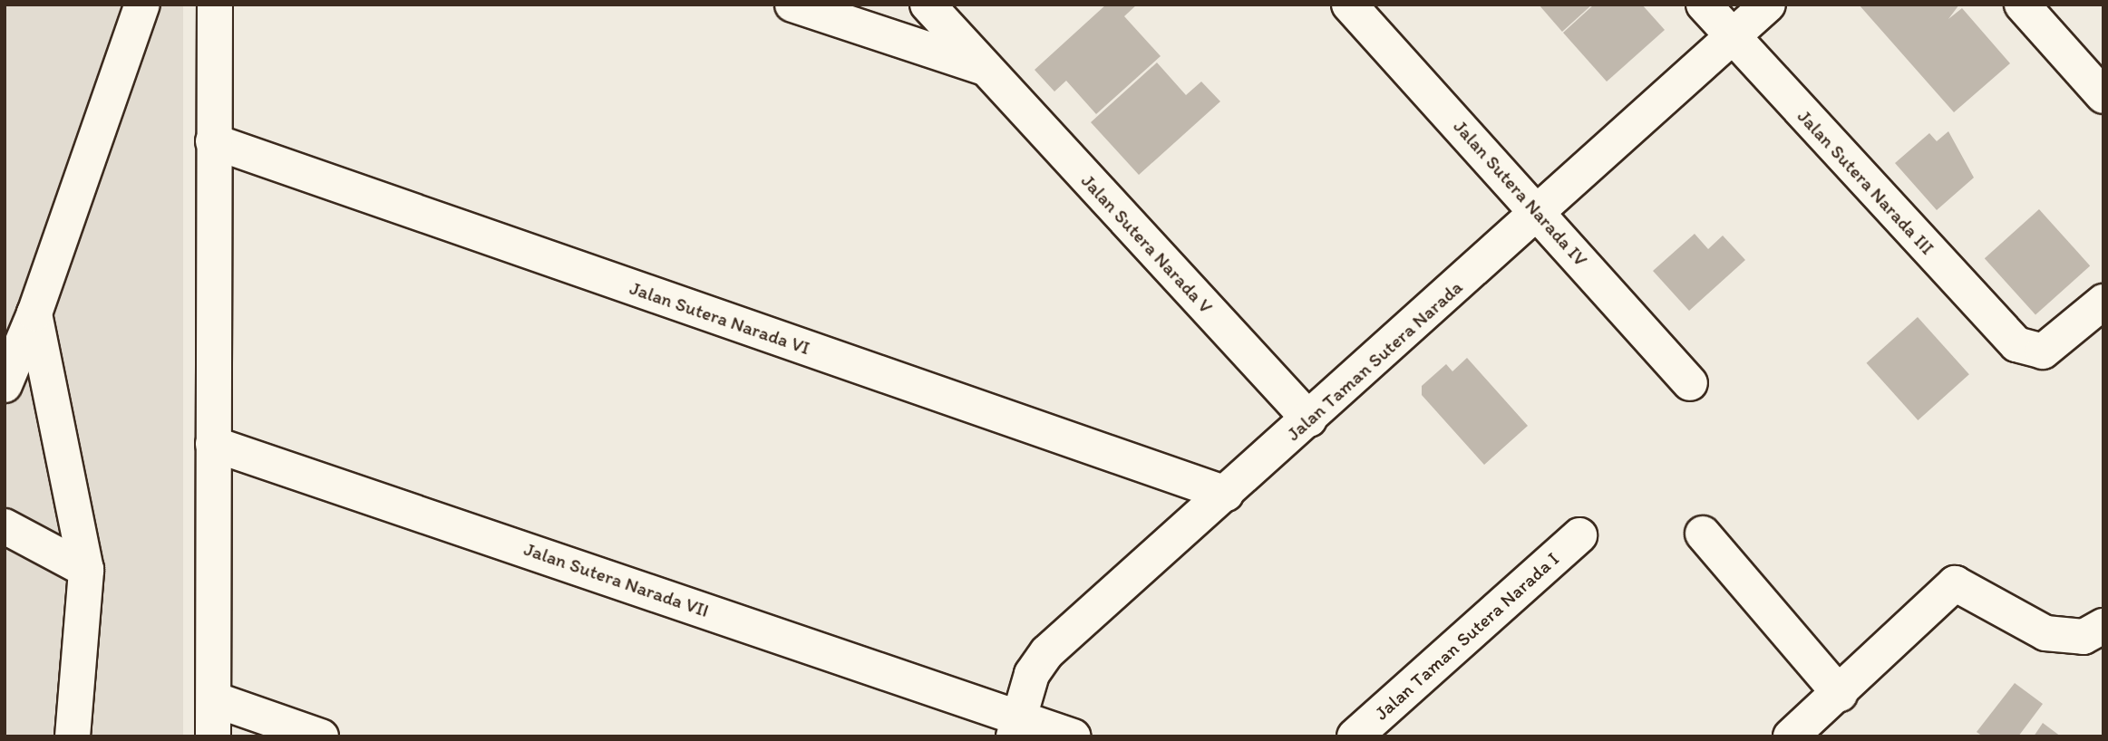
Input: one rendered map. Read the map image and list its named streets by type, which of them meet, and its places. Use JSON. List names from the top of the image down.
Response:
{
  "streets": {
    "street": [
      "Jalan Sutera Narada III",
      "Jalan Sutera Narada IV",
      "Jalan Sutera Narada V",
      "Jalan Sutera Narada VI",
      "Jalan Taman Sutera Narada",
      "Jalan Sutera Narada VII",
      "Jalan Taman Sutera Narada I"
    ]
  },
  "crossings": [
    ["Jalan Sutera Narada III", "Jalan Taman Sutera Narada"],
    ["Jalan Sutera Narada IV", "Jalan Taman Sutera Narada"],
    ["Jalan Sutera Narada V", "Jalan Taman Sutera Narada"],
    ["Jalan Sutera Narada VI", "Jalan Taman Sutera Narada"],
    ["Jalan Taman Sutera Narada", "Jalan Sutera Narada VII"]
  ]
}
